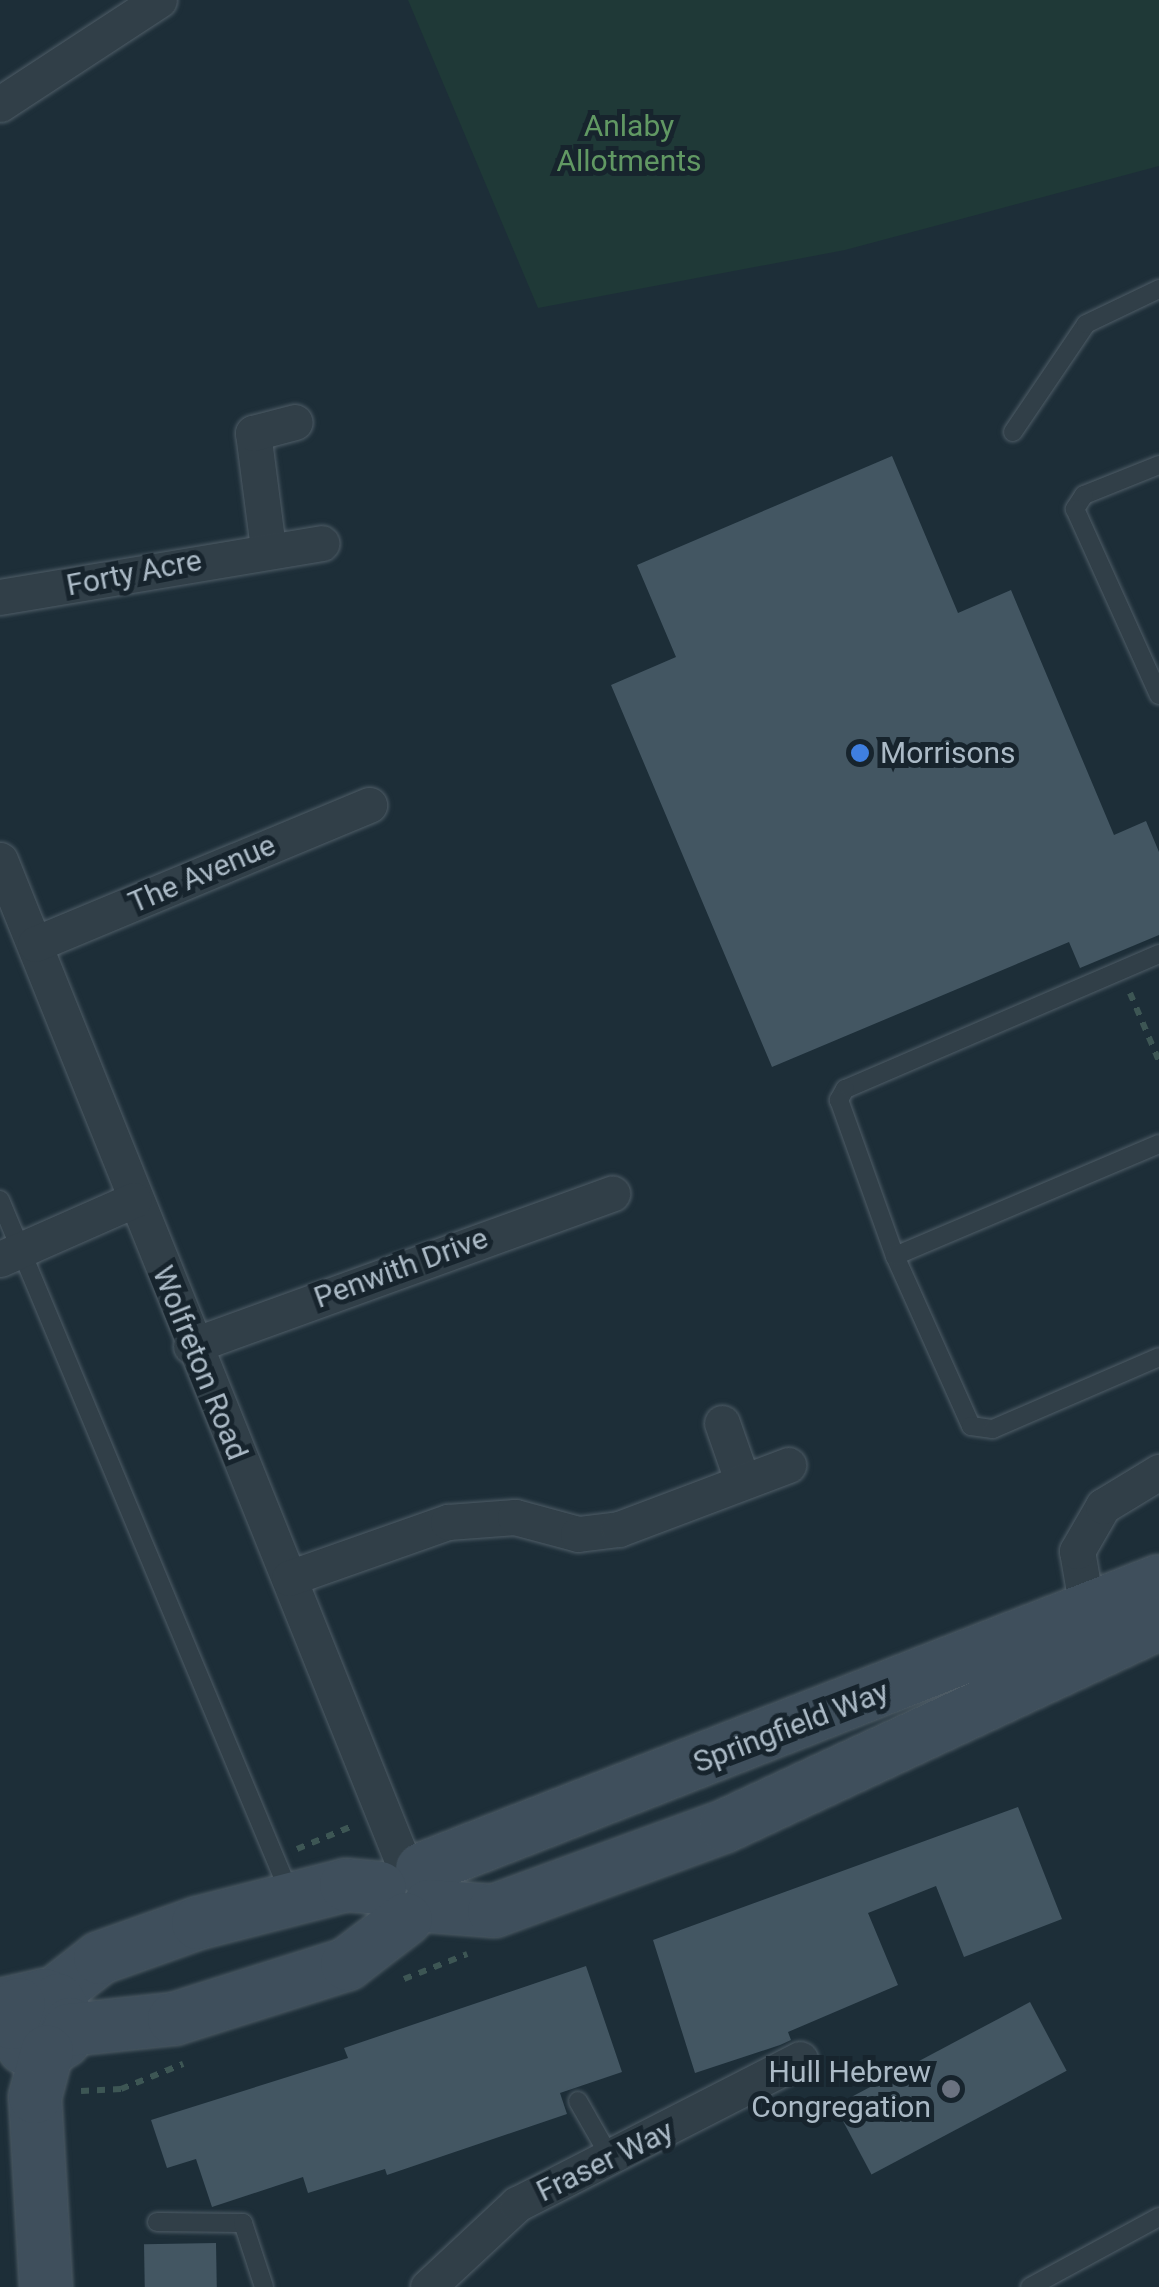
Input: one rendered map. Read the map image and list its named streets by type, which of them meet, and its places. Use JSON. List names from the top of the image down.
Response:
{
  "streets": {
    "main road": ["Springfield Way"],
    "street": [
      "Forty Acre",
      "The Avenue",
      "Penwith Drive",
      "Wolfreton Road",
      "Fraser Way"
    ]
  },
  "crossings": [
    ["The Avenue", "Wolfreton Road"],
    ["Penwith Drive", "Wolfreton Road"],
    ["Wolfreton Road", "Springfield Way"]
  ],
  "parks": ["Anlaby Allotments"],
  "places": ["Morrisons", "Hull Hebrew Congregation"]
}
